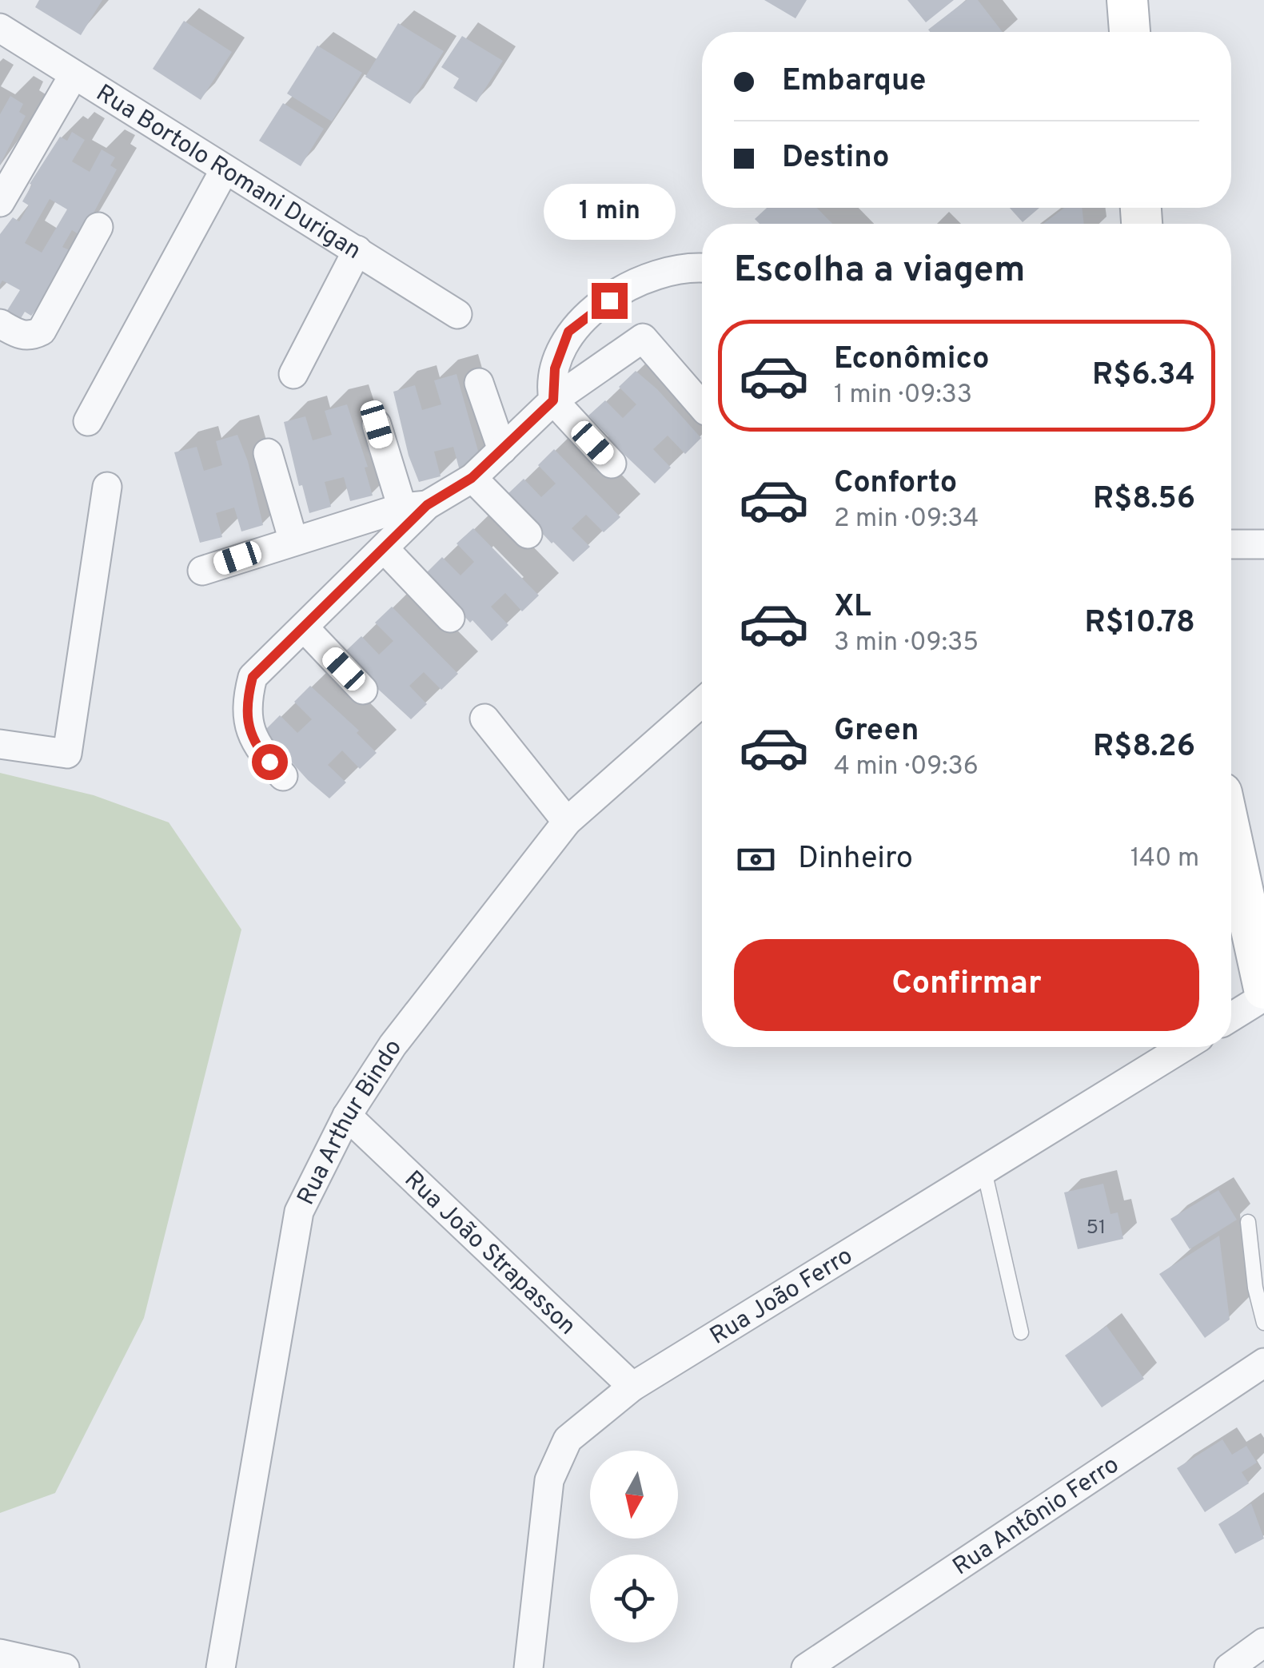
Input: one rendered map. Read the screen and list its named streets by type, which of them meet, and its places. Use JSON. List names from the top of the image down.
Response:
{
  "streets": {
    "street": [
      "Rua Bortolo Romani Durigan",
      "Rua Arthur Bindo",
      "Rua João Strapasson",
      "Rua João Ferro",
      "Rua Antônio Ferro"
    ]
  },
  "crossings": [
    ["Rua Arthur Bindo", "Rua João Strapasson"],
    ["Rua João Strapasson", "Rua João Ferro"]
  ],
  "house_numbers": ["51"],
  "north": "bottom",
  "page": {
    "banner": ["Embarque", "Destino"],
    "bubble": "1 min",
    "heading": "Escolha a viagem",
    "list": [
      {
        "name": "Econômico",
        "note": "1 min · 09:33",
        "value": "R$6.34"
      },
      {
        "name": "Conforto",
        "note": "2 min · 09:34",
        "value": "R$8.56"
      },
      {
        "name": "XL",
        "note": "3 min · 09:35",
        "value": "R$10.78"
      },
      {
        "name": "Green",
        "note": "4 min · 09:36",
        "value": "R$8.26"
      }
    ],
    "pay": ["Dinheiro", "140 m"],
    "buttons": "Confirmar"
  }
}
